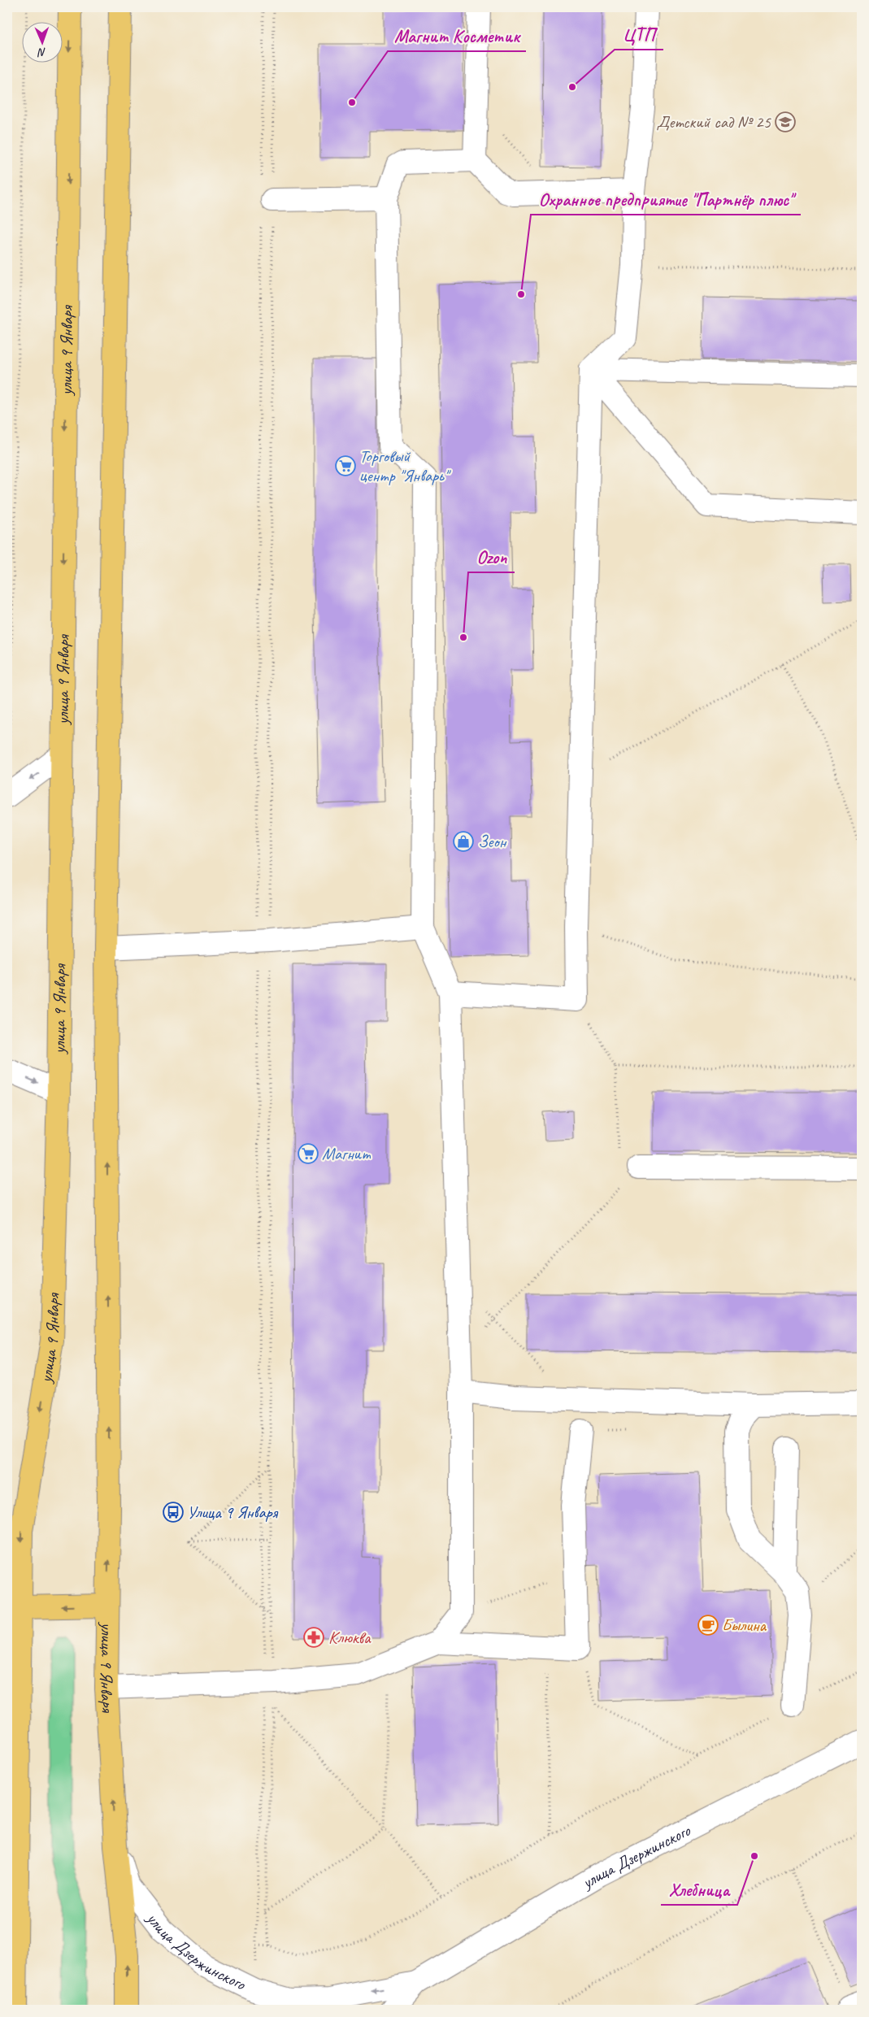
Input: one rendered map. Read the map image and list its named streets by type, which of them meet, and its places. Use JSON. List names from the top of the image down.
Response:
{
  "streets": {
    "main road": ["улица 9 Января"],
    "street": ["улица Дзержинского"]
  },
  "crossings": [
    ["улица 9 Января", "улица Дзержинского"]
  ],
  "places": {
    "other": [
      "ЦТП",
      "Магнит Косметик",
      "Охранное предприятие \"Партнёр плюс\"",
      "Ozon",
      "Хлебница"
    ],
    "school or university": ["Детский сад № 25"],
    "supermarket": ["Торговый центр \"Январь\"", "Магнит"],
    "shop": ["Зеон"],
    "bus stop": ["Улица 9 Января"],
    "cafe": ["Былина"],
    "pharmacy": ["Клюква"]
  },
  "north": "bottom"
}
